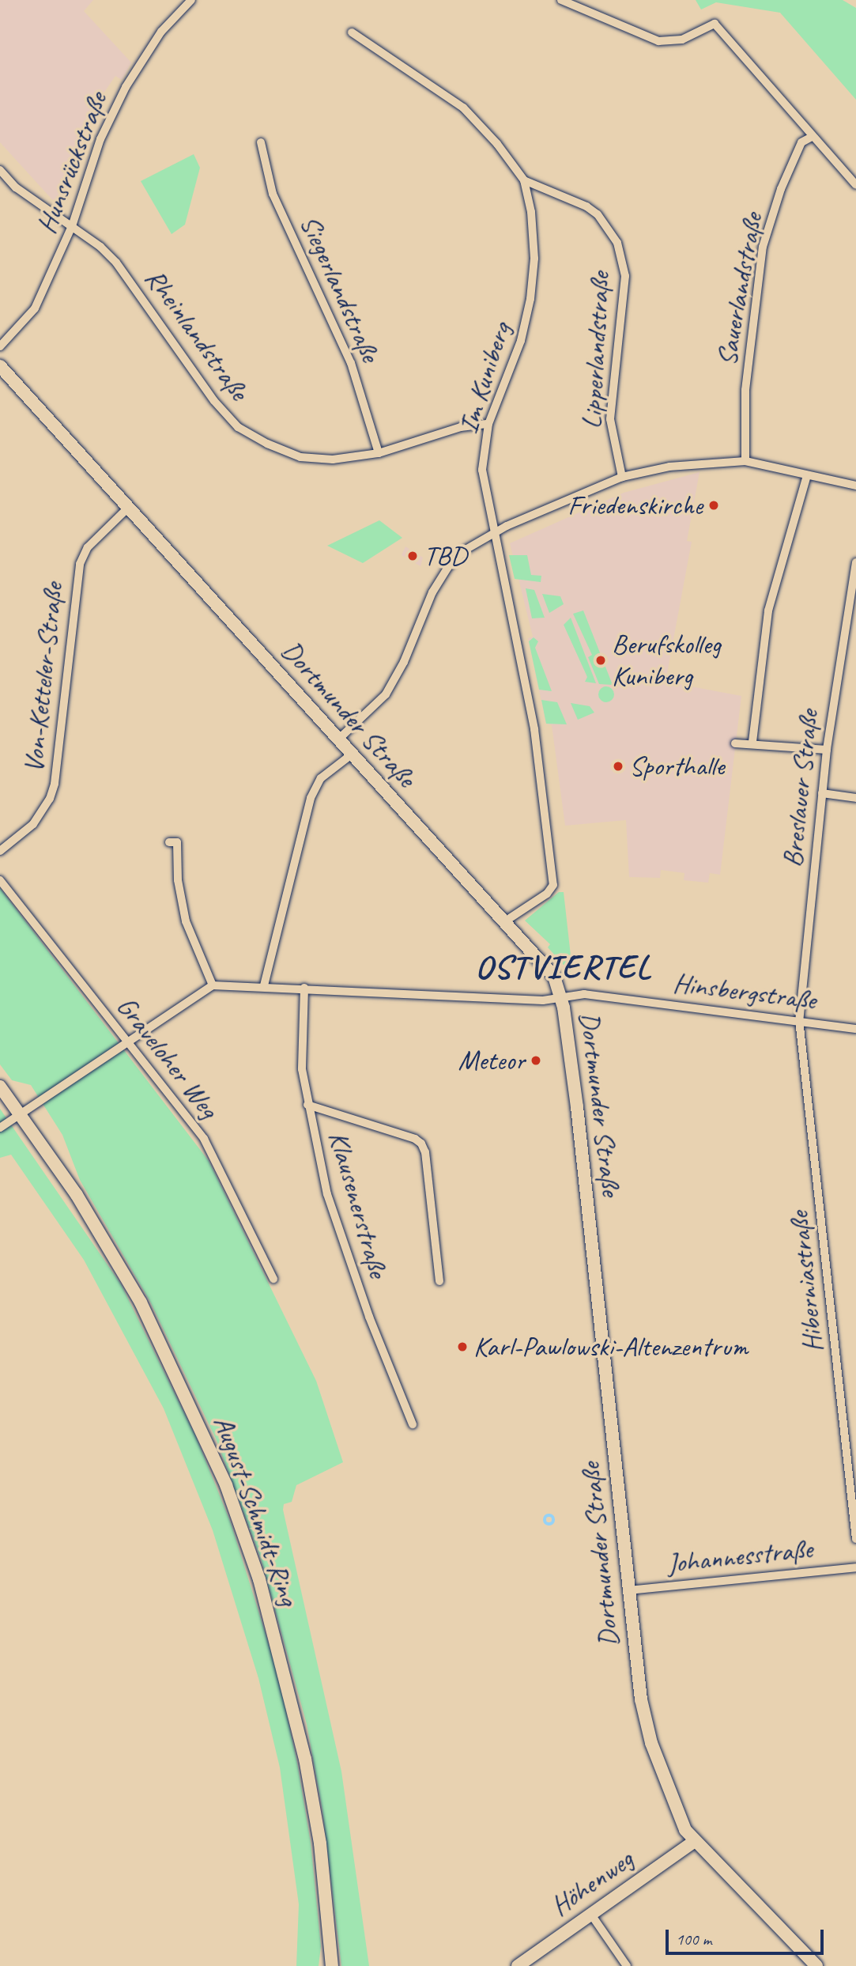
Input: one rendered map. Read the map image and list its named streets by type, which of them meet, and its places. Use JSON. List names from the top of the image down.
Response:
{
  "streets": {
    "street": [
      "Hunsrückstraße",
      "Siegerlandstraße",
      "Sauerlandstraße",
      "Rheinlandstraße",
      "Lipperlandstraße",
      "Im Kuniberg",
      "Von-Ketteler-Straße",
      "Dortmunder Straße",
      "Breslauer Straße",
      "Hinsbergstraße",
      "Graveloher Weg",
      "Klausenerstraße",
      "Hiberniastraße",
      "August-Schmidt-Ring",
      "Johannesstraße",
      "Höhenweg"
    ]
  },
  "crossings": [
    ["Hunsrückstraße", "Rheinlandstraße"],
    ["Siegerlandstraße", "Rheinlandstraße"],
    ["Rheinlandstraße", "Im Kuniberg"],
    ["Lipperlandstraße", "Im Kuniberg"],
    ["Im Kuniberg", "Dortmunder Straße"],
    ["Von-Ketteler-Straße", "Dortmunder Straße"],
    ["Dortmunder Straße", "Hinsbergstraße"],
    ["Dortmunder Straße", "Johannesstraße"],
    ["Dortmunder Straße", "Höhenweg"],
    ["Breslauer Straße", "Hinsbergstraße"],
    ["Breslauer Straße", "Hiberniastraße"],
    ["Hinsbergstraße", "Klausenerstraße"],
    ["Hinsbergstraße", "Hiberniastraße"]
  ],
  "districts": ["OSTVIERTEL"],
  "places": [
    "Friedenskirche",
    "TBD",
    "Berufskolleg Kuniberg",
    "Sporthalle",
    "Meteor",
    "Karl-Pawlowski-Altenzentrum"
  ],
  "scale_bar": "100 m"
}
